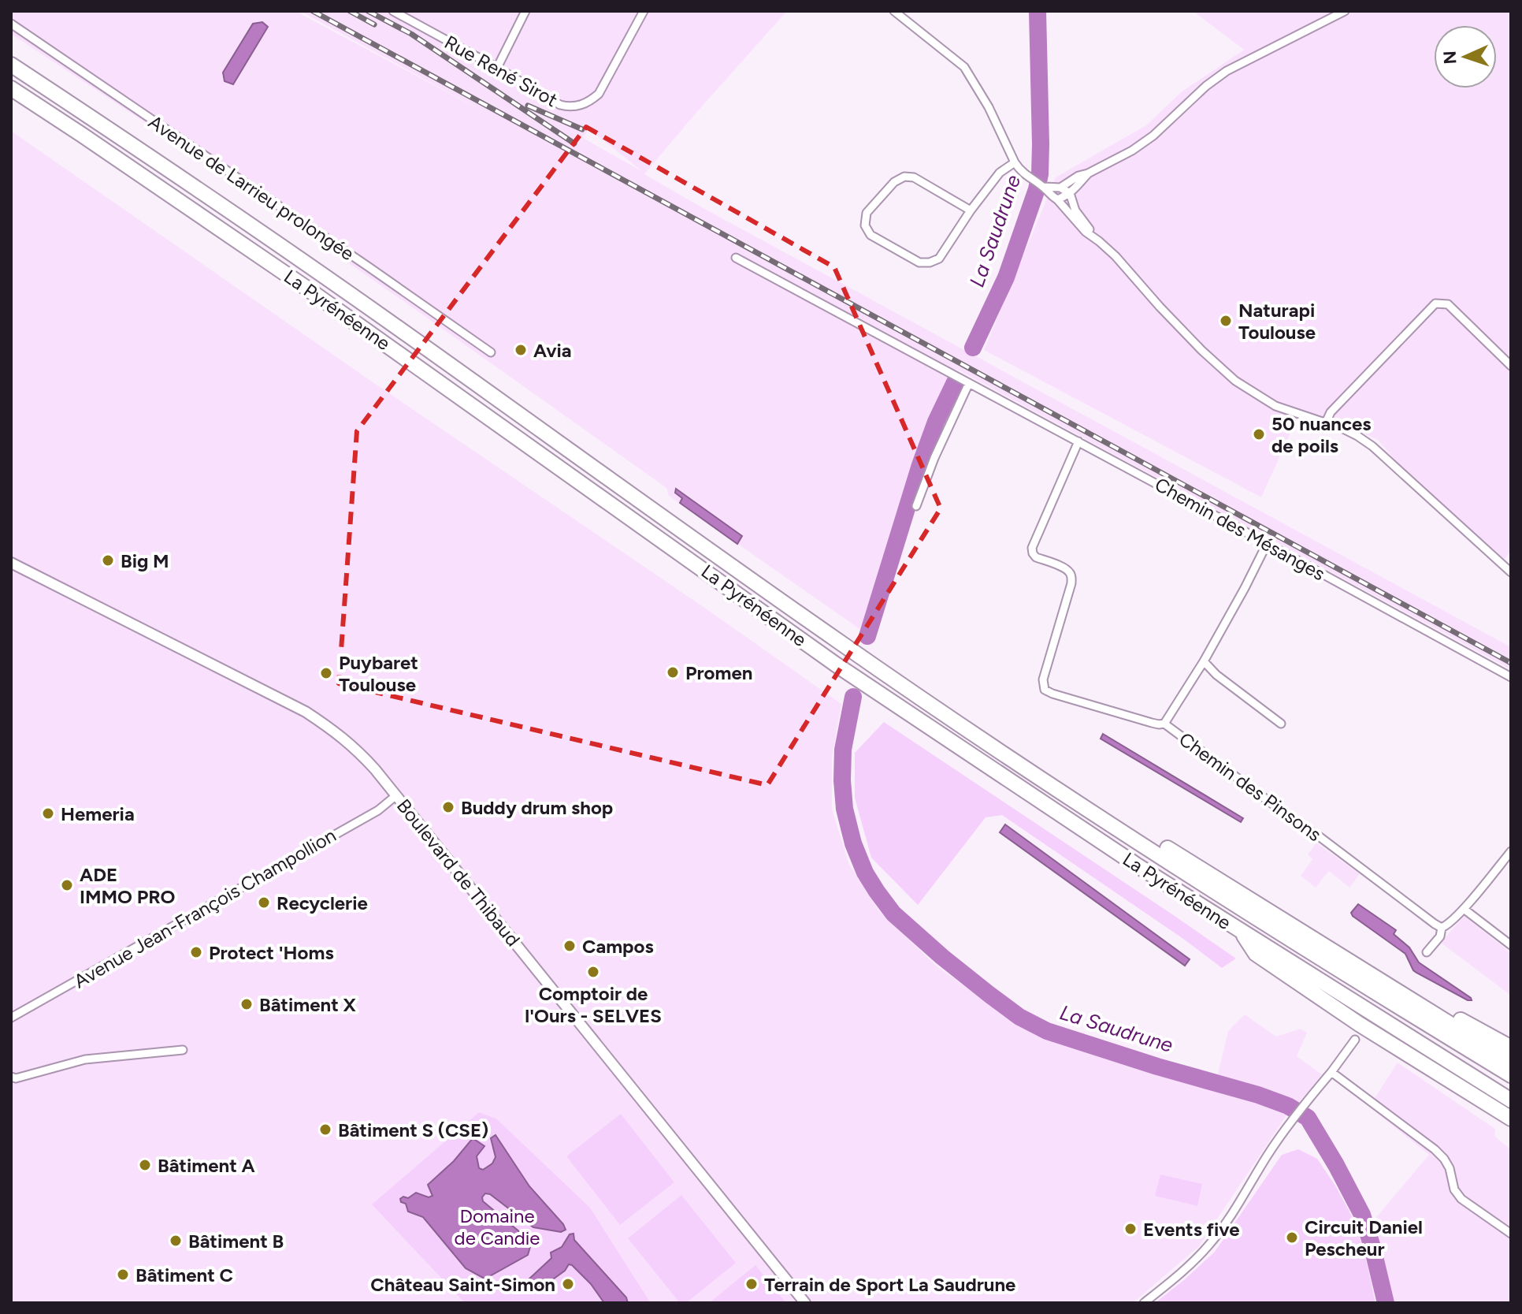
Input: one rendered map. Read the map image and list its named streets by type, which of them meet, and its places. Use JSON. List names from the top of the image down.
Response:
{
  "streets": {
    "highway": ["La Pyrénéenne"],
    "street": [
      "Rue René Sirot",
      "Avenue de Larrieu prolongée",
      "Chemin des Mésanges",
      "Chemin des Pinsons",
      "Boulevard de Thibaud",
      "Avenue Jean-François Champollion"
    ]
  },
  "crossings": [
    ["Chemin des Mésanges", "Chemin des Pinsons"],
    ["Boulevard de Thibaud", "Avenue Jean-François Champollion"]
  ],
  "water": ["La Saudrune"],
  "parks": ["Domaine de Candie"],
  "places": [
    "Naturapi Toulouse",
    "Avia",
    "50 nuances de poils",
    "Big M",
    "Promen",
    "Puybaret Toulouse",
    "Buddy drum shop",
    "Hemeria",
    "ADE IMMO PRO",
    "Recyclerie",
    "Campos",
    "Protect 'Homs",
    "Comptoir de l'Ours - SELVES",
    "Bâtiment X",
    "Bâtiment S (CSE)",
    "Bâtiment A",
    "Events five",
    "Circuit Daniel Pescheur",
    "Bâtiment B",
    "Bâtiment C",
    "Château Saint-Simon",
    "Terrain de Sport La Saudrune"
  ],
  "north": "left"
}
